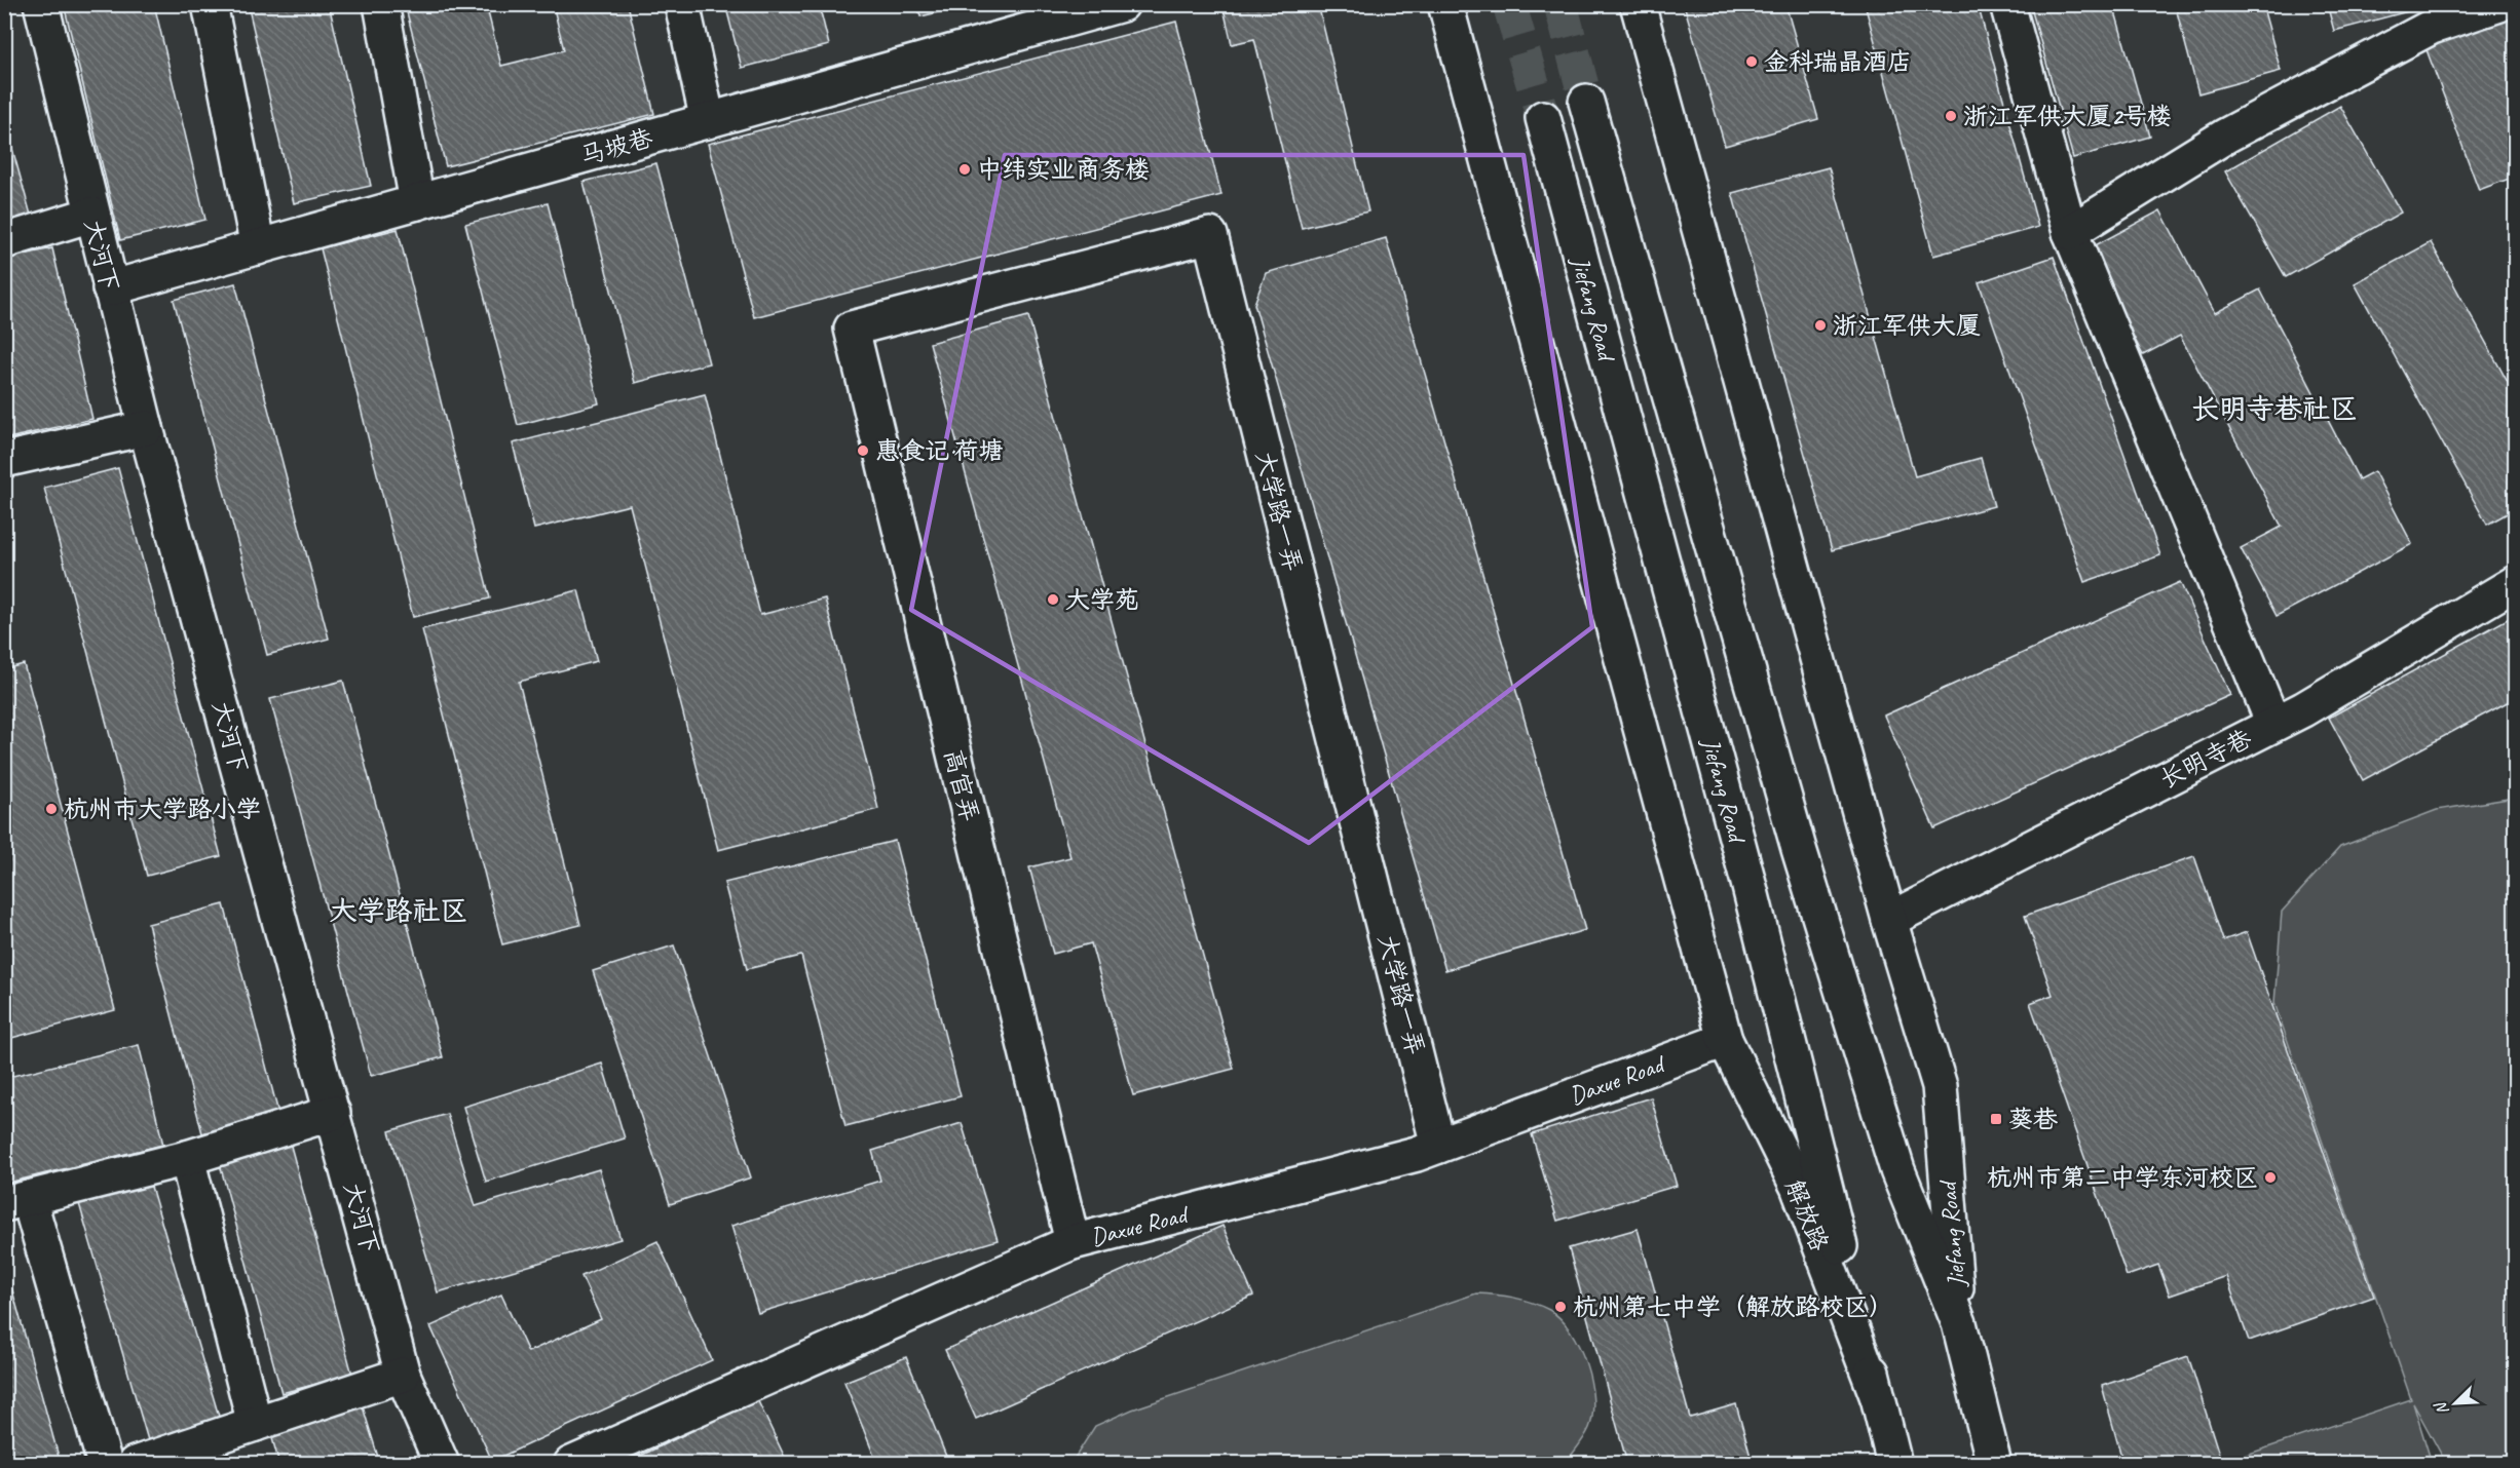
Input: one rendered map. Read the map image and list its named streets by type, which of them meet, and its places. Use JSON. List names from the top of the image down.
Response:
{
  "streets": {
    "main road": [
      "马坡巷",
      "大河下",
      "Jiefang Road",
      "大学路一弄",
      "长明寺巷",
      "高官弄",
      "Daxue Road",
      "解放路"
    ]
  },
  "crossings": [
    ["马坡巷", "大河下"],
    ["Jiefang Road", "长明寺巷"],
    ["Jiefang Road", "解放路"],
    ["大学路一弄", "高官弄"],
    ["大学路一弄", "Daxue Road"],
    ["高官弄", "Daxue Road"],
    ["Daxue Road", "解放路"]
  ],
  "districts": ["长明寺巷社区", "大学路社区"],
  "places": {
    "other": [
      "金科瑞晶酒店",
      "浙江军供大厦2号楼",
      "中纬实业商务楼",
      "浙江军供大厦",
      "惠食记·荷塘",
      "大学苑",
      "杭州市大学路小学",
      "杭州市第二中学东河校区",
      "杭州第七中学（解放路校区）"
    ],
    "transit": ["葵巷"]
  },
  "north": "bottom left"
}
